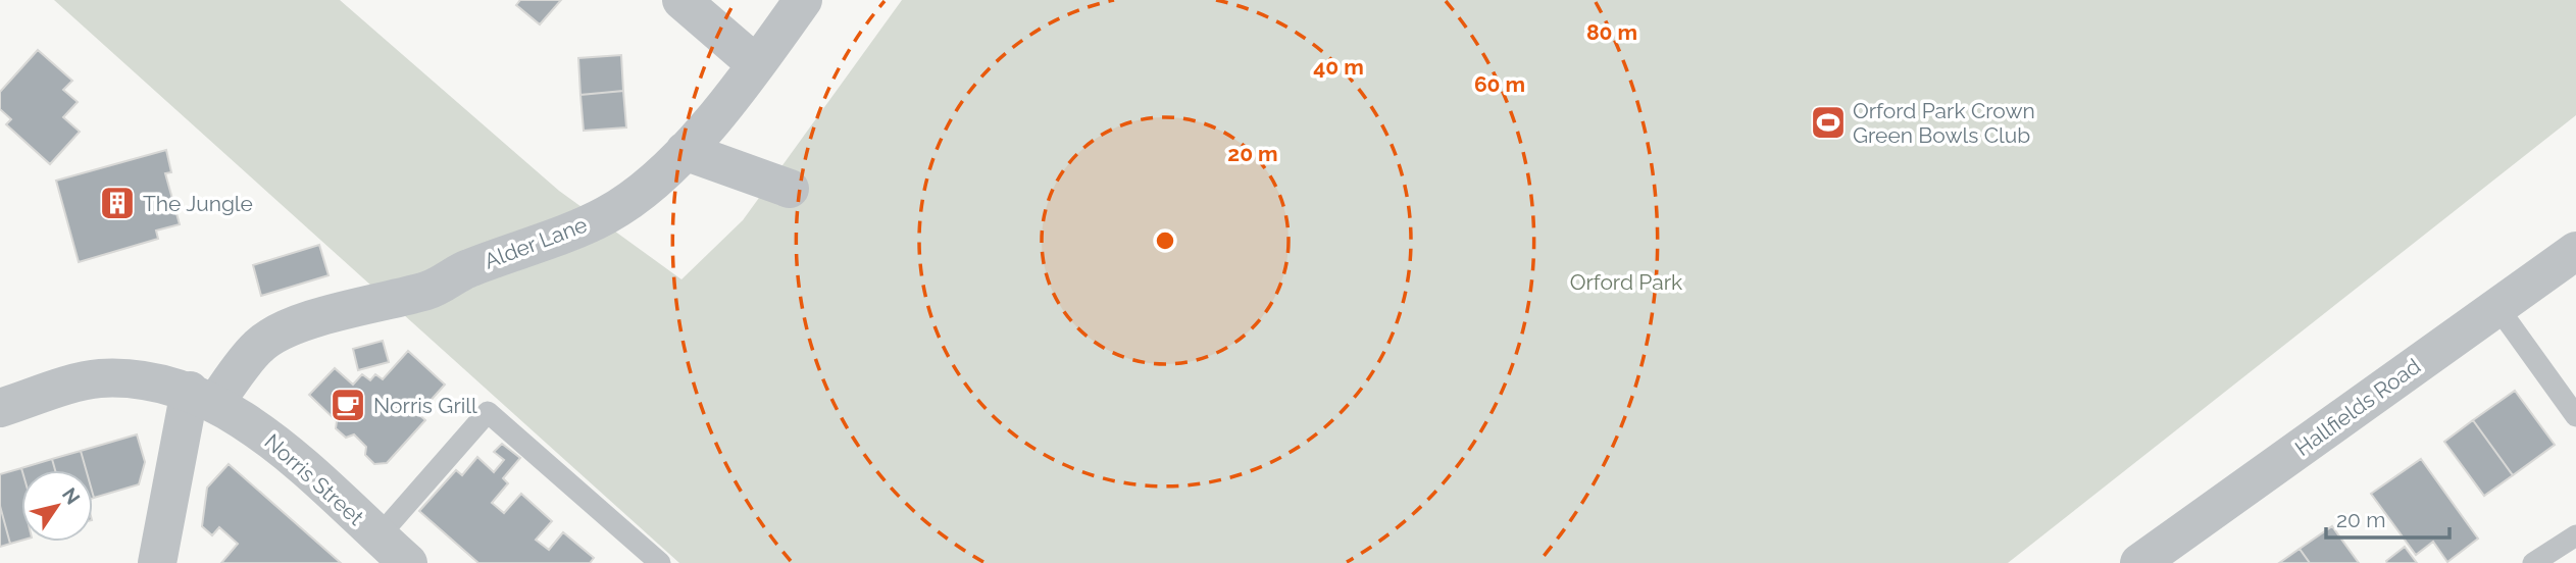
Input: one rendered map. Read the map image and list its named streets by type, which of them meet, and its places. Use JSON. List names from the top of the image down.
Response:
{
  "streets": {
    "street": ["Alder Lane", "Hallfields Road", "Norris Street"]
  },
  "crossings": [
    ["Alder Lane", "Norris Street"]
  ],
  "parks": ["Orford Park"],
  "places": {
    "sports": ["Orford Park Crown Green Bowls Club"],
    "building": ["The Jungle"],
    "cafe": ["Norris Grill"]
  },
  "scale_bar": "20 m",
  "north": "top right",
  "rings": [
    "80 m",
    "40 m",
    "60 m",
    "20 m"
  ]
}
